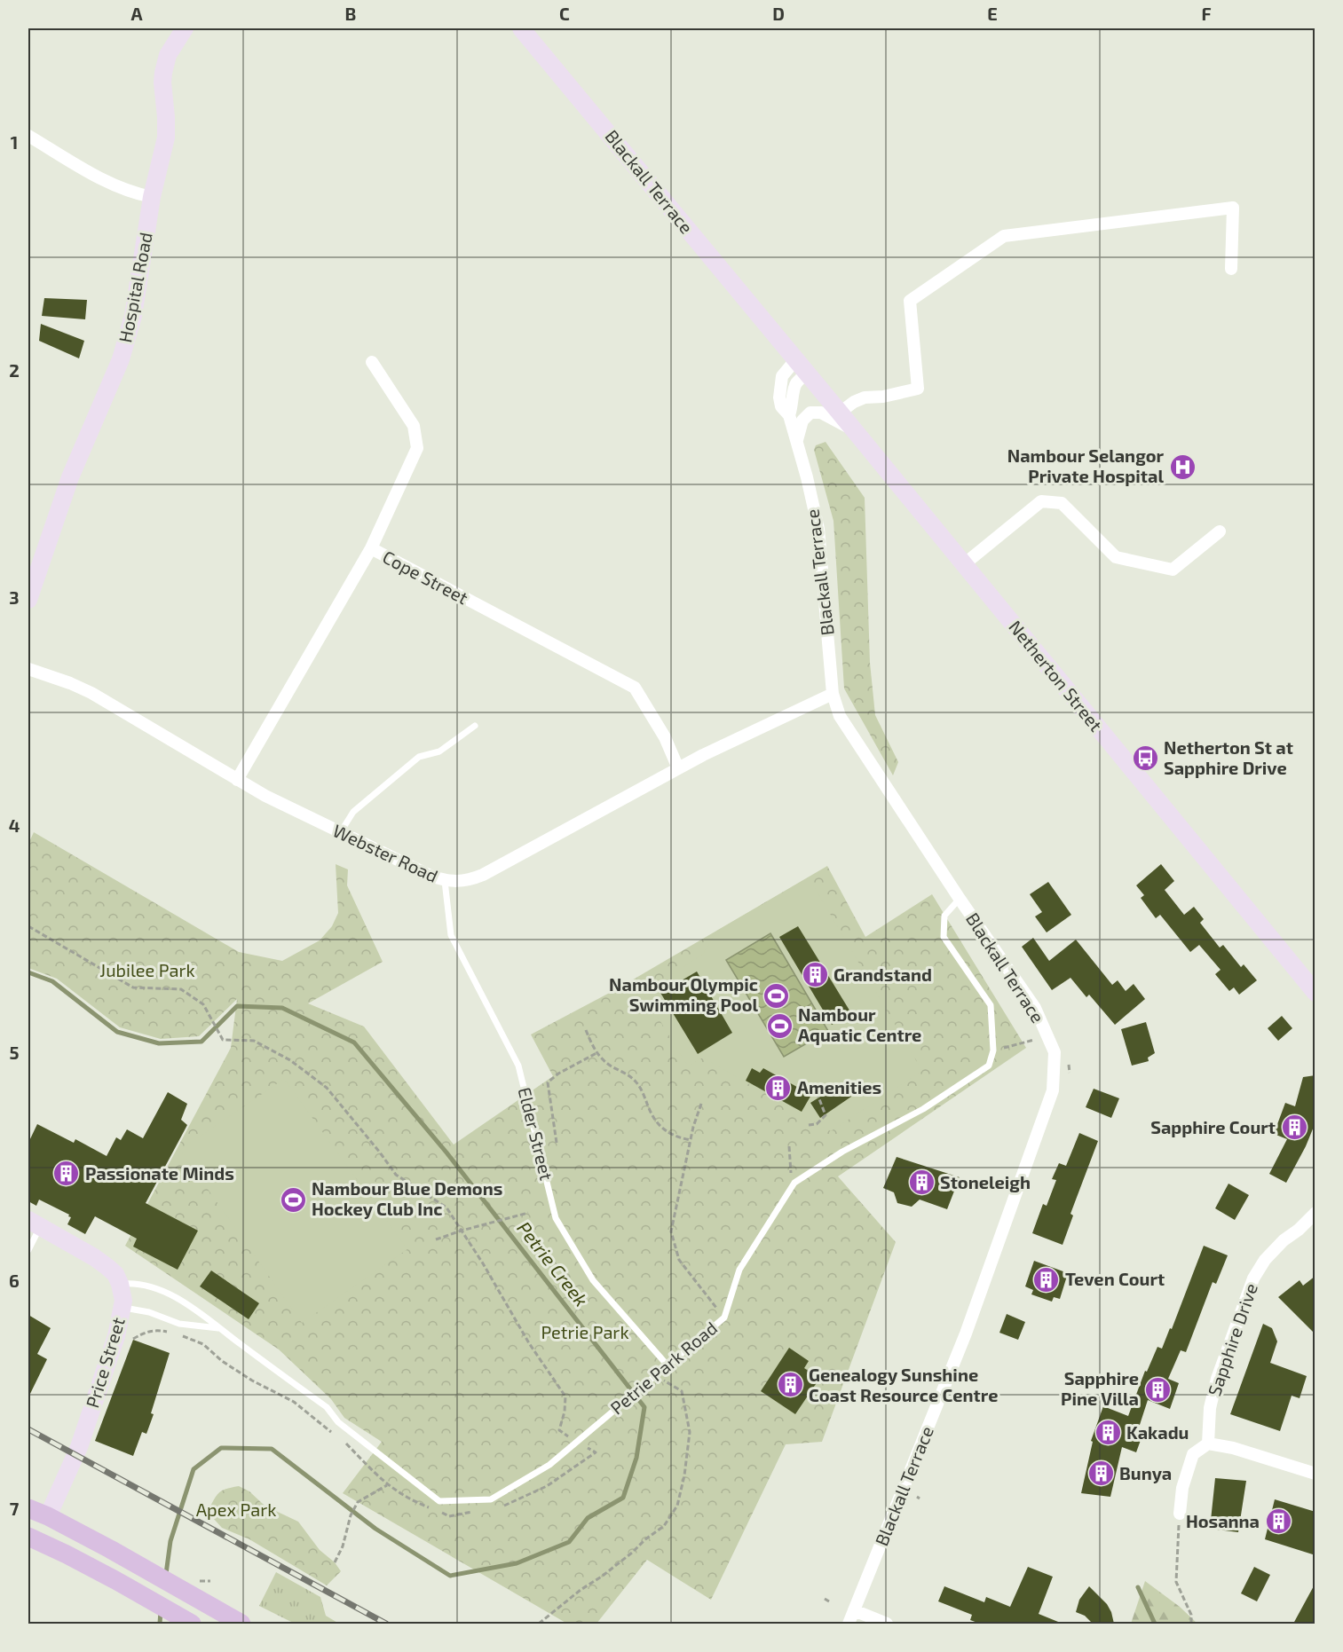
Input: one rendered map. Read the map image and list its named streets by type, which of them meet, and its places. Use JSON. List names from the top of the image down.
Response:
{
  "streets": {
    "main road": [
      "Blackall Terrace",
      "Hospital Road",
      "Netherton Street",
      "Price Street"
    ],
    "street": ["Cope Street", "Webster Road", "Sapphire Drive"],
    "lane": ["Elder Street", "Petrie Park Road"]
  },
  "crossings": [
    ["Blackall Terrace", "Netherton Street"],
    ["Blackall Terrace", "Webster Road"],
    ["Cope Street", "Webster Road"],
    ["Webster Road", "Elder Street"],
    ["Elder Street", "Petrie Park Road"],
    ["Price Street", "Petrie Park Road"]
  ],
  "water": ["Petrie Creek"],
  "parks": ["Jubilee Park", "Petrie Park", "Apex Park"],
  "places": {
    "hospital": ["Nambour Selangor Private Hospital"],
    "bus stop": ["Netherton St at Sapphire Drive"],
    "building": [
      "Grandstand",
      "Amenities",
      "Sapphire Court",
      "Passionate Minds",
      "Stoneleigh",
      "Teven Court",
      "Genealogy Sunshine Coast Resource Centre",
      "Sapphire Pine Villa",
      "Kakadu",
      "Bunya",
      "Hosanna"
    ],
    "sports": ["Nambour Olympic Swimming Pool", "Nambour Aquatic Centre", "Nambour Blue Demons Hockey Club Inc"]
  },
  "grid": {
    "columns": [
      "A",
      "B",
      "C",
      "D",
      "E",
      "F"
    ],
    "rows": [
      "1",
      "2",
      "3",
      "4",
      "5",
      "6",
      "7"
    ]
  }
}
